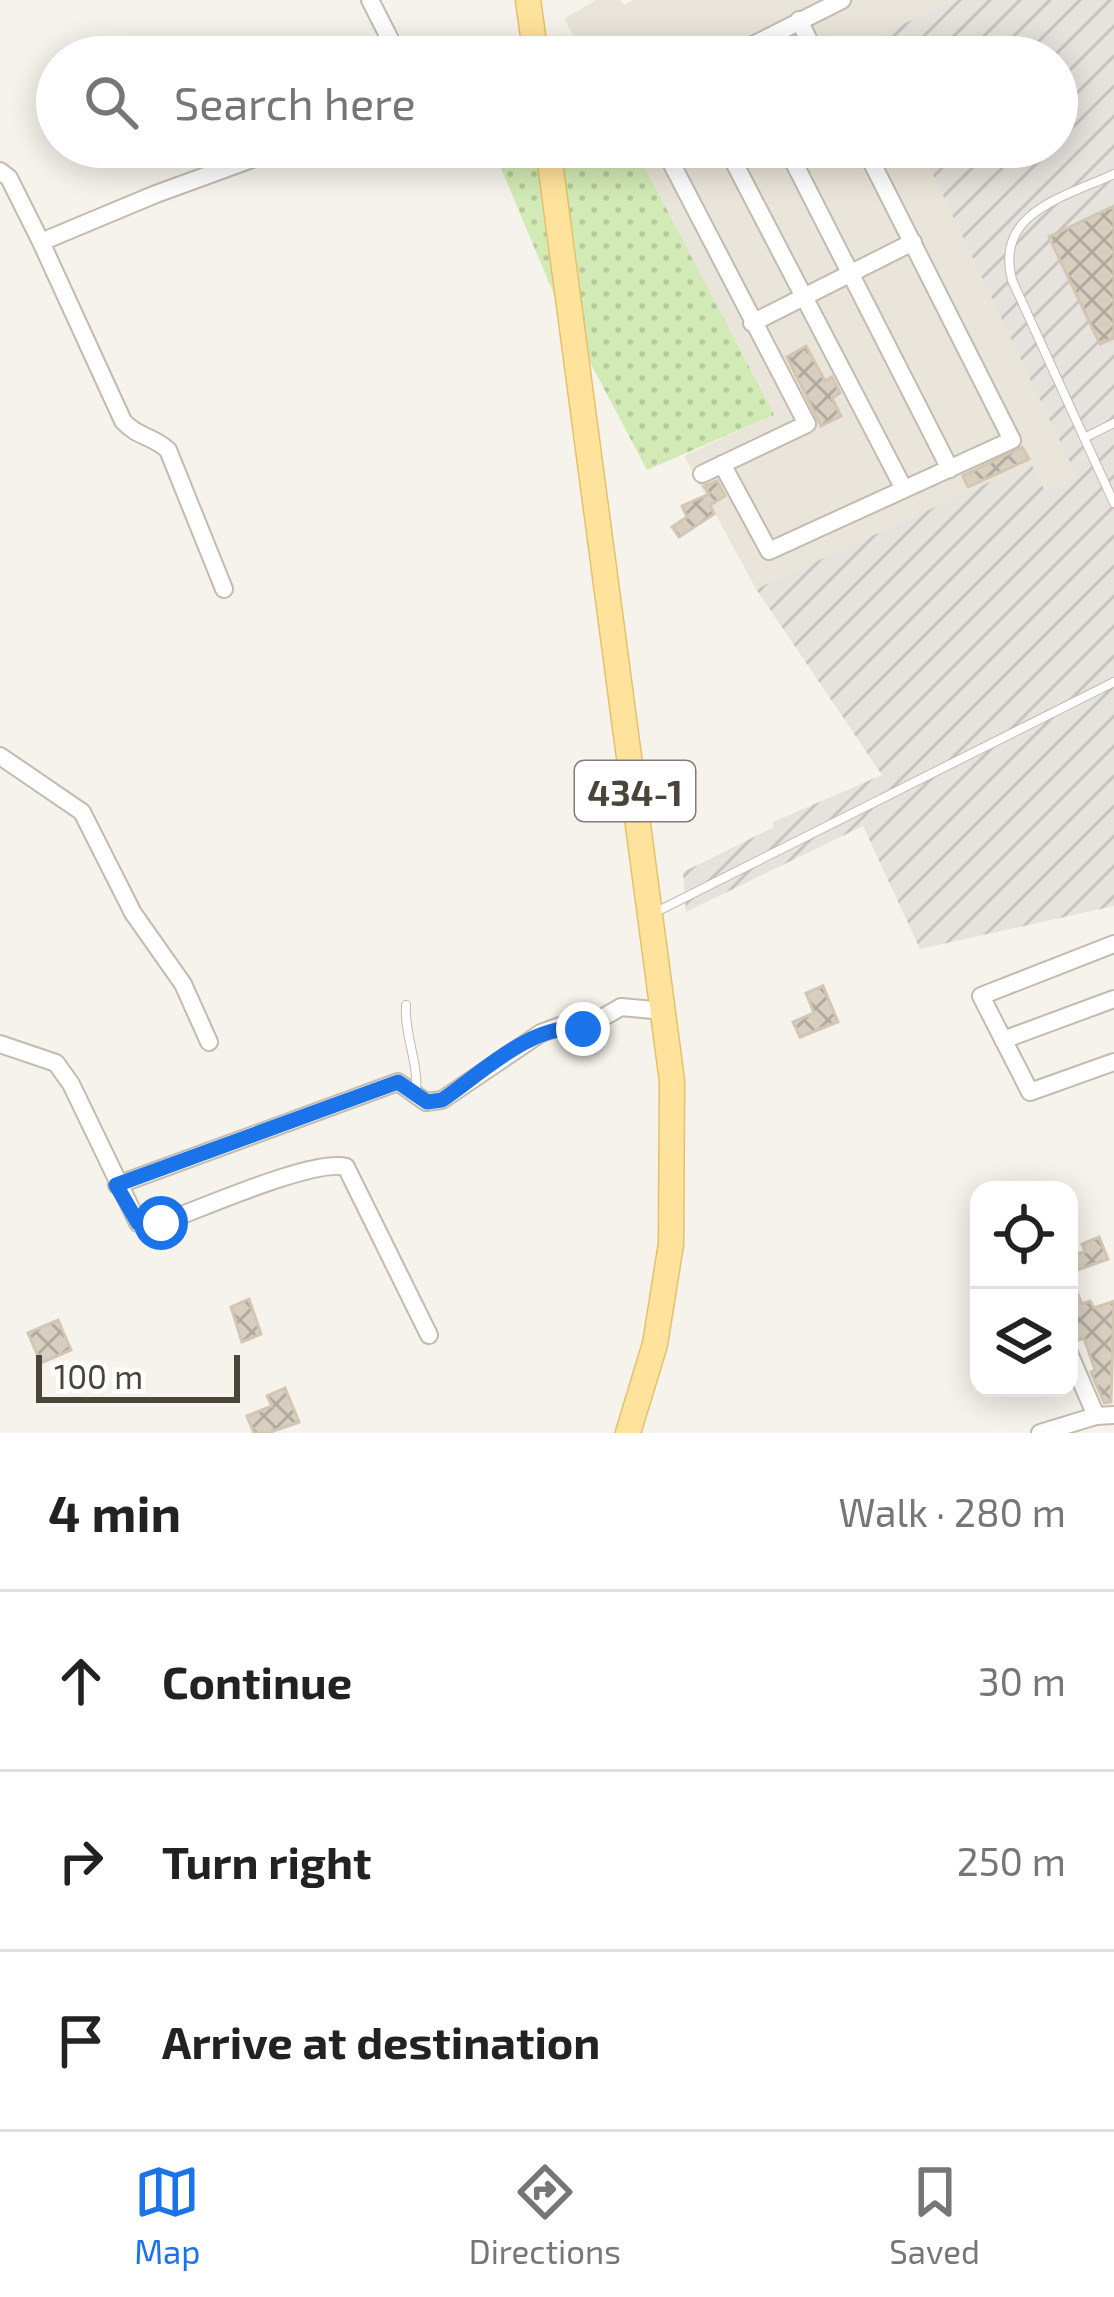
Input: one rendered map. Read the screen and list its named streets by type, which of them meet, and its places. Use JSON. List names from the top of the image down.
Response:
{
  "streets": {
    "main road": ["434-1"]
  },
  "scale_bar": "100 m",
  "page": {
    "search": "Search here",
    "scale": "100 m",
    "heading": ["4 min", "Walk · 280 m"],
    "list": [
      ["Continue", "30 m"],
      ["Turn right", "250 m"],
      "Arrive at destination"
    ],
    "nav": ["Map", "Directions", "Saved"]
  }
}
